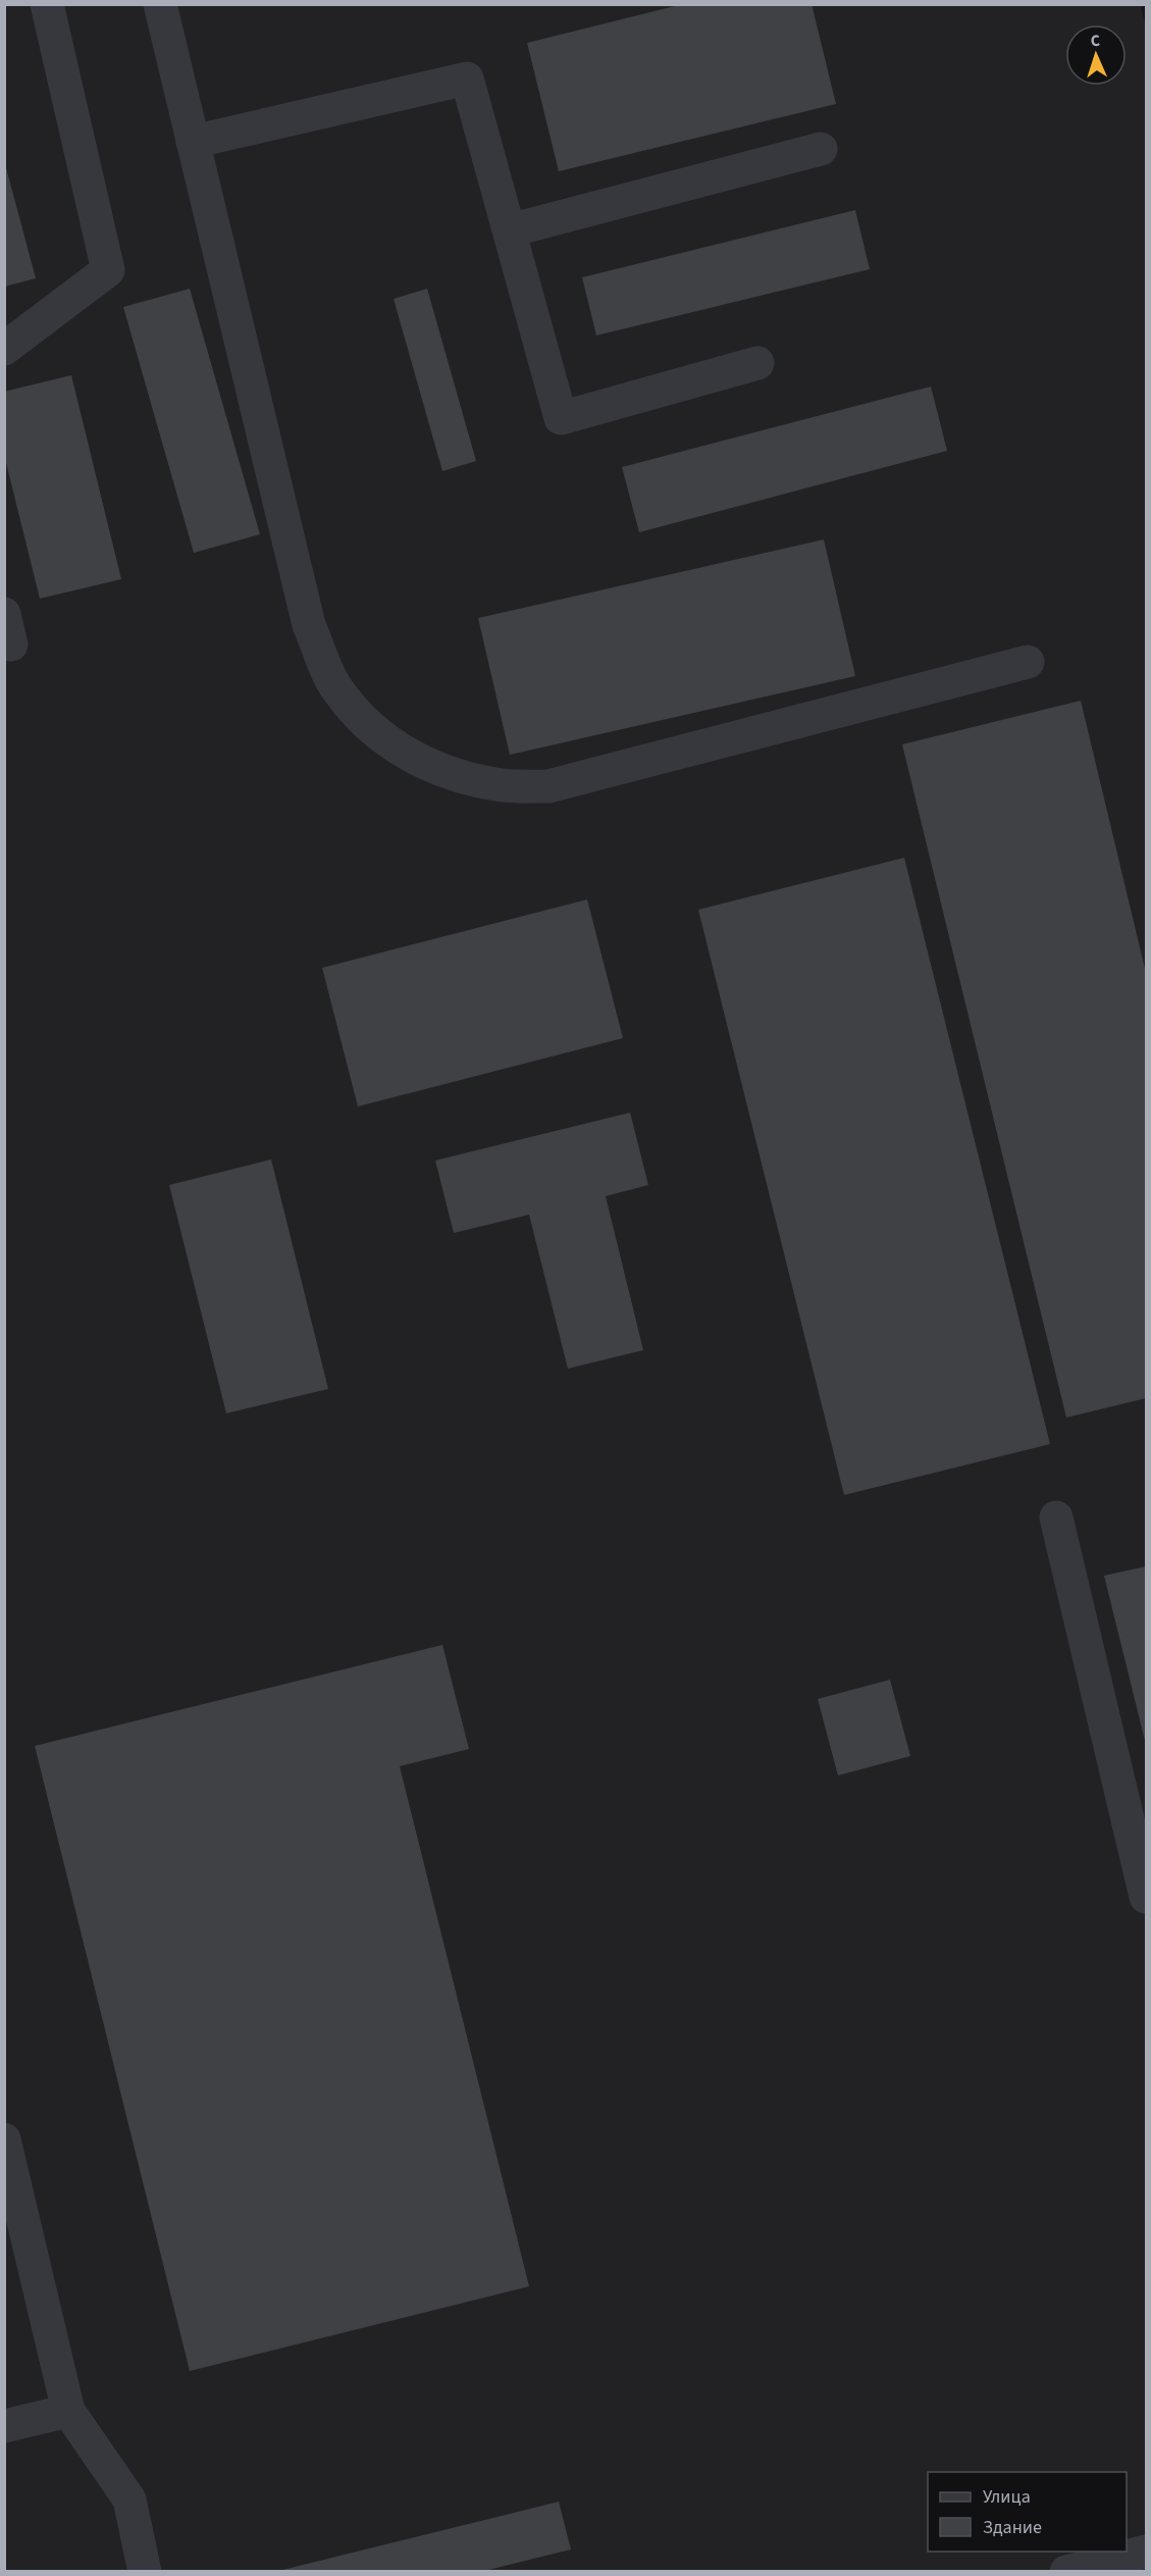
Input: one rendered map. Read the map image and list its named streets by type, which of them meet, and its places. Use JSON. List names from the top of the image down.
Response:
{
  "legend": ["Улица", "Здание"],
  "north": "top"
}
